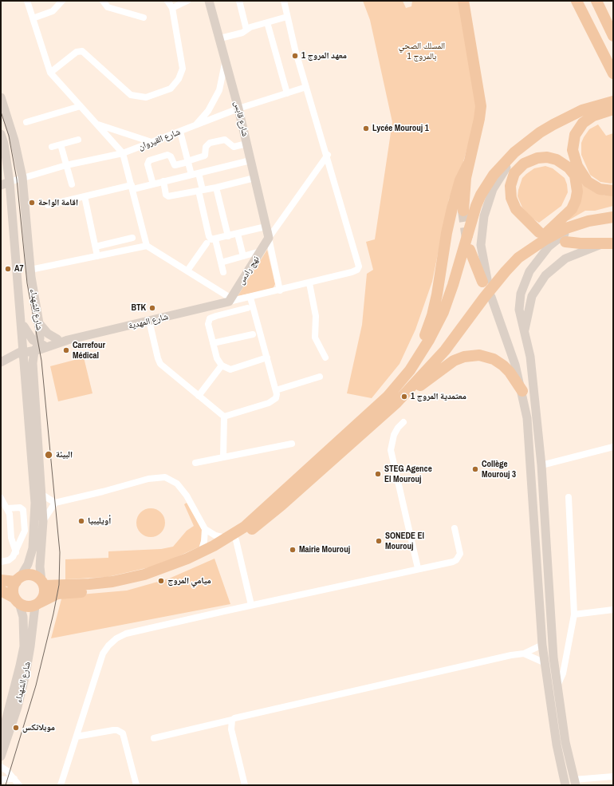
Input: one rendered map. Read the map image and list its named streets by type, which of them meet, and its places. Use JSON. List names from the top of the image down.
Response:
{
  "streets": {
    "main road": [
      "شارع قابس",
      "نهج رادس",
      "شارع الشهداء",
      "شارع المهدية"
    ],
    "street": ["شارع القيروان"]
  },
  "crossings": [
    ["شارع قابس", "شارع القيروان"],
    ["شارع قابس", "نهج رادس"],
    ["شارع القيروان", "شارع الشهداء"],
    ["نهج رادس", "شارع المهدية"]
  ],
  "parks": ["المسلك الصحي بالمروج 1"],
  "places": [
    "معهد المروج 1",
    "Lycée Mourouj 1",
    "اقامة الواحة",
    "A7",
    "BTK",
    "Carrefour Médical",
    "معتمدية المروج 1",
    "البيئة",
    "Collège Mourouj 3",
    "STEG Agence El Mourouj",
    "أويليبيا",
    "SONEDE El Mourouj",
    "Mairie Mourouj",
    "ميامي المروج",
    "موبلاتكس"
  ]
}
